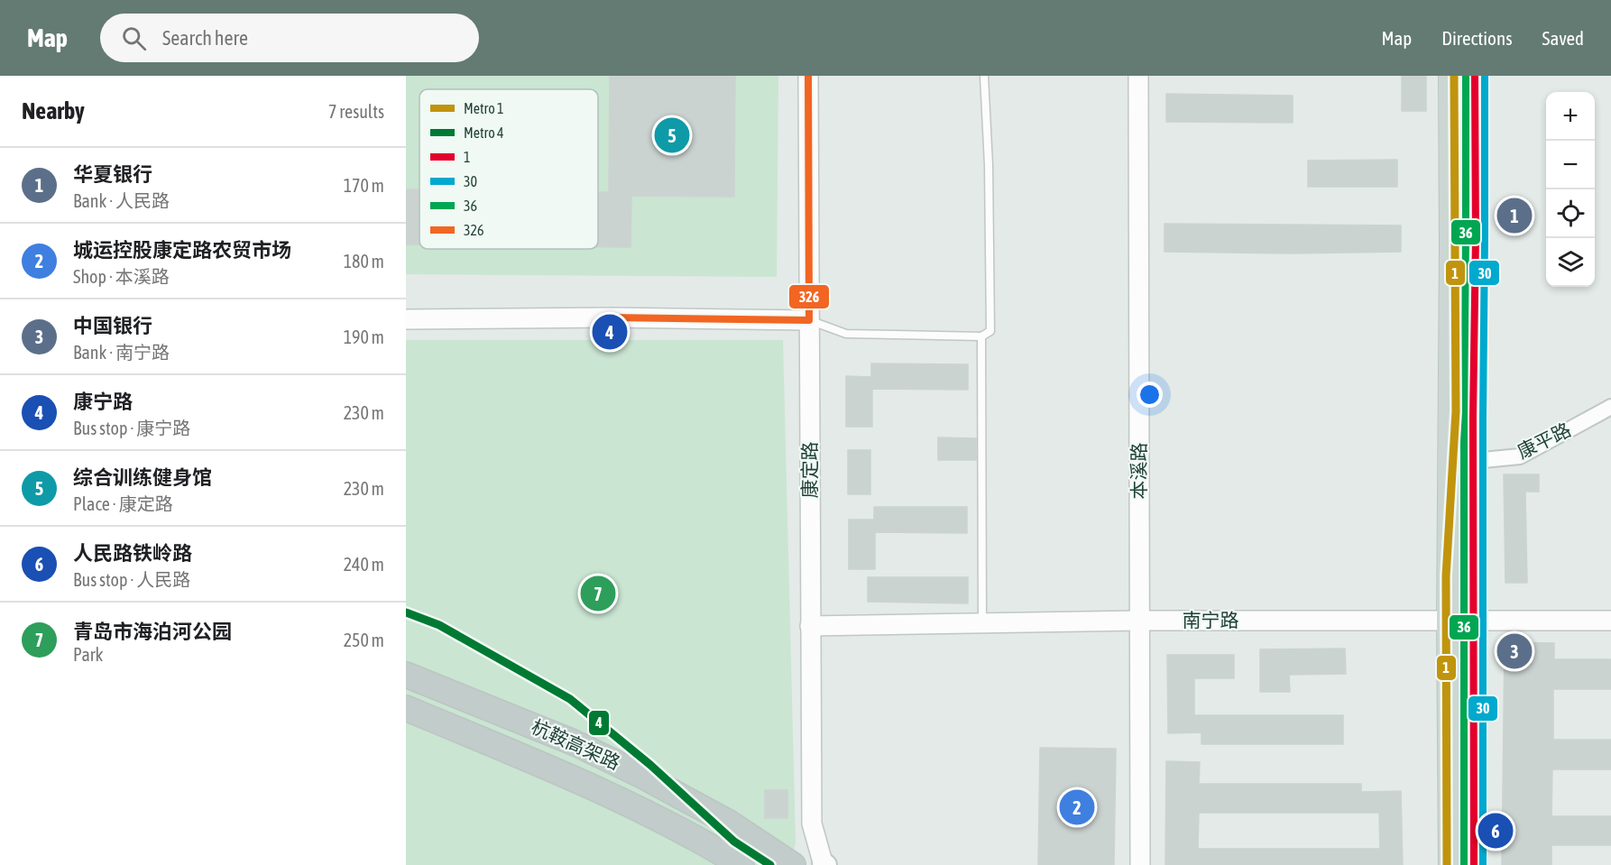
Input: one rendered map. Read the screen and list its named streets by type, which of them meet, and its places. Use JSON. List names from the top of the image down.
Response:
{
  "streets": {
    "highway": ["杭鞍高架路"],
    "street": [
      "康平路",
      "康定路",
      "本溪路",
      "南宁路"
    ]
  },
  "crossings": [
    ["康定路", "南宁路"],
    ["本溪路", "南宁路"]
  ],
  "lines": [
    "metro line 1",
    "transit line 1",
    "transit line 30",
    "transit line 36",
    "transit line 326",
    "metro line 4"
  ],
  "legend": [
    "Metro 1",
    "Metro 4",
    "1",
    "30",
    "36",
    "326"
  ],
  "page": {
    "header": "Map",
    "search": "Search here",
    "nav": ["Map", "Directions", "Saved"],
    "heading": ["Nearby", "7 results"],
    "map_buttons": ["+", "−"],
    "pins": [
      "5",
      "1",
      "4",
      "7",
      "3",
      "2",
      "6"
    ],
    "list": [
      {
        "mark": "1",
        "name": "华夏银行",
        "note": "Bank · 人民路",
        "value": "170 m"
      },
      {
        "mark": "2",
        "name": "城运控股康定路农贸市场",
        "note": "Shop · 本溪路",
        "value": "180 m"
      },
      {
        "mark": "3",
        "name": "中国银行",
        "note": "Bank · 南宁路",
        "value": "190 m"
      },
      {
        "mark": "4",
        "name": "康宁路",
        "note": "Bus stop · 康宁路",
        "value": "230 m"
      },
      {
        "mark": "5",
        "name": "综合训练健身馆",
        "note": "Place · 康定路",
        "value": "230 m"
      },
      {
        "mark": "6",
        "name": "人民路铁岭路",
        "note": "Bus stop · 人民路",
        "value": "240 m"
      },
      {
        "mark": "7",
        "name": "青岛市海泊河公园",
        "note": "Park",
        "value": "250 m"
      }
    ]
  }
}
